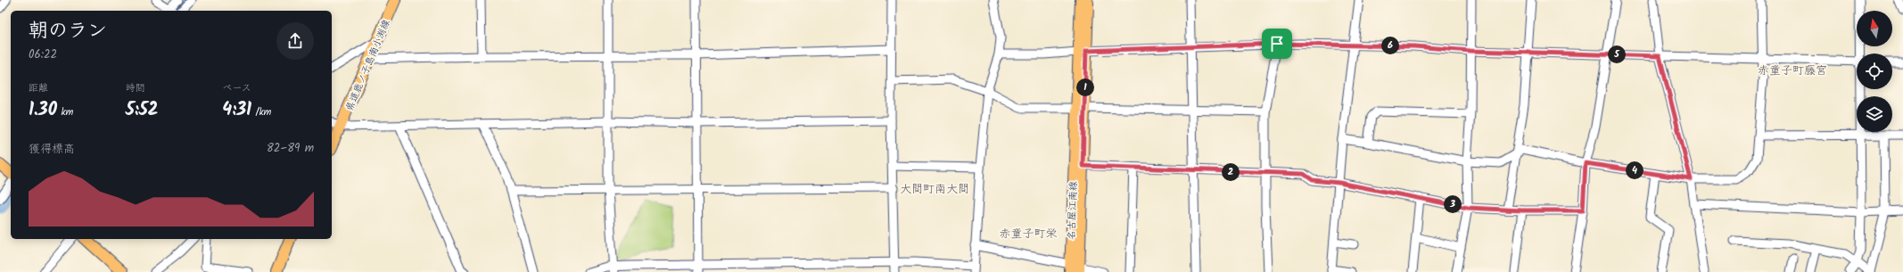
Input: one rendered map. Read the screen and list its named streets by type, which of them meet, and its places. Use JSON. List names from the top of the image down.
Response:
{
  "streets": {
    "main road": ["県道鹿ノ子島南小渕線", "名古屋江南線"]
  },
  "districts": ["赤童子町藤宮", "大間町南大間", "赤童子町栄"],
  "north": "top",
  "page": {
    "heading": ["朝のラン", "06:22"],
    "pins": [
      "6",
      "5",
      "1",
      "4",
      "2",
      "3"
    ],
    "stats": [
      ["距離", "1.30 km"],
      ["時間", "5:52"],
      ["ペース", "4:31 /km"]
    ],
    "chart": ["獲得標高", "82–89 m"]
  }
}
